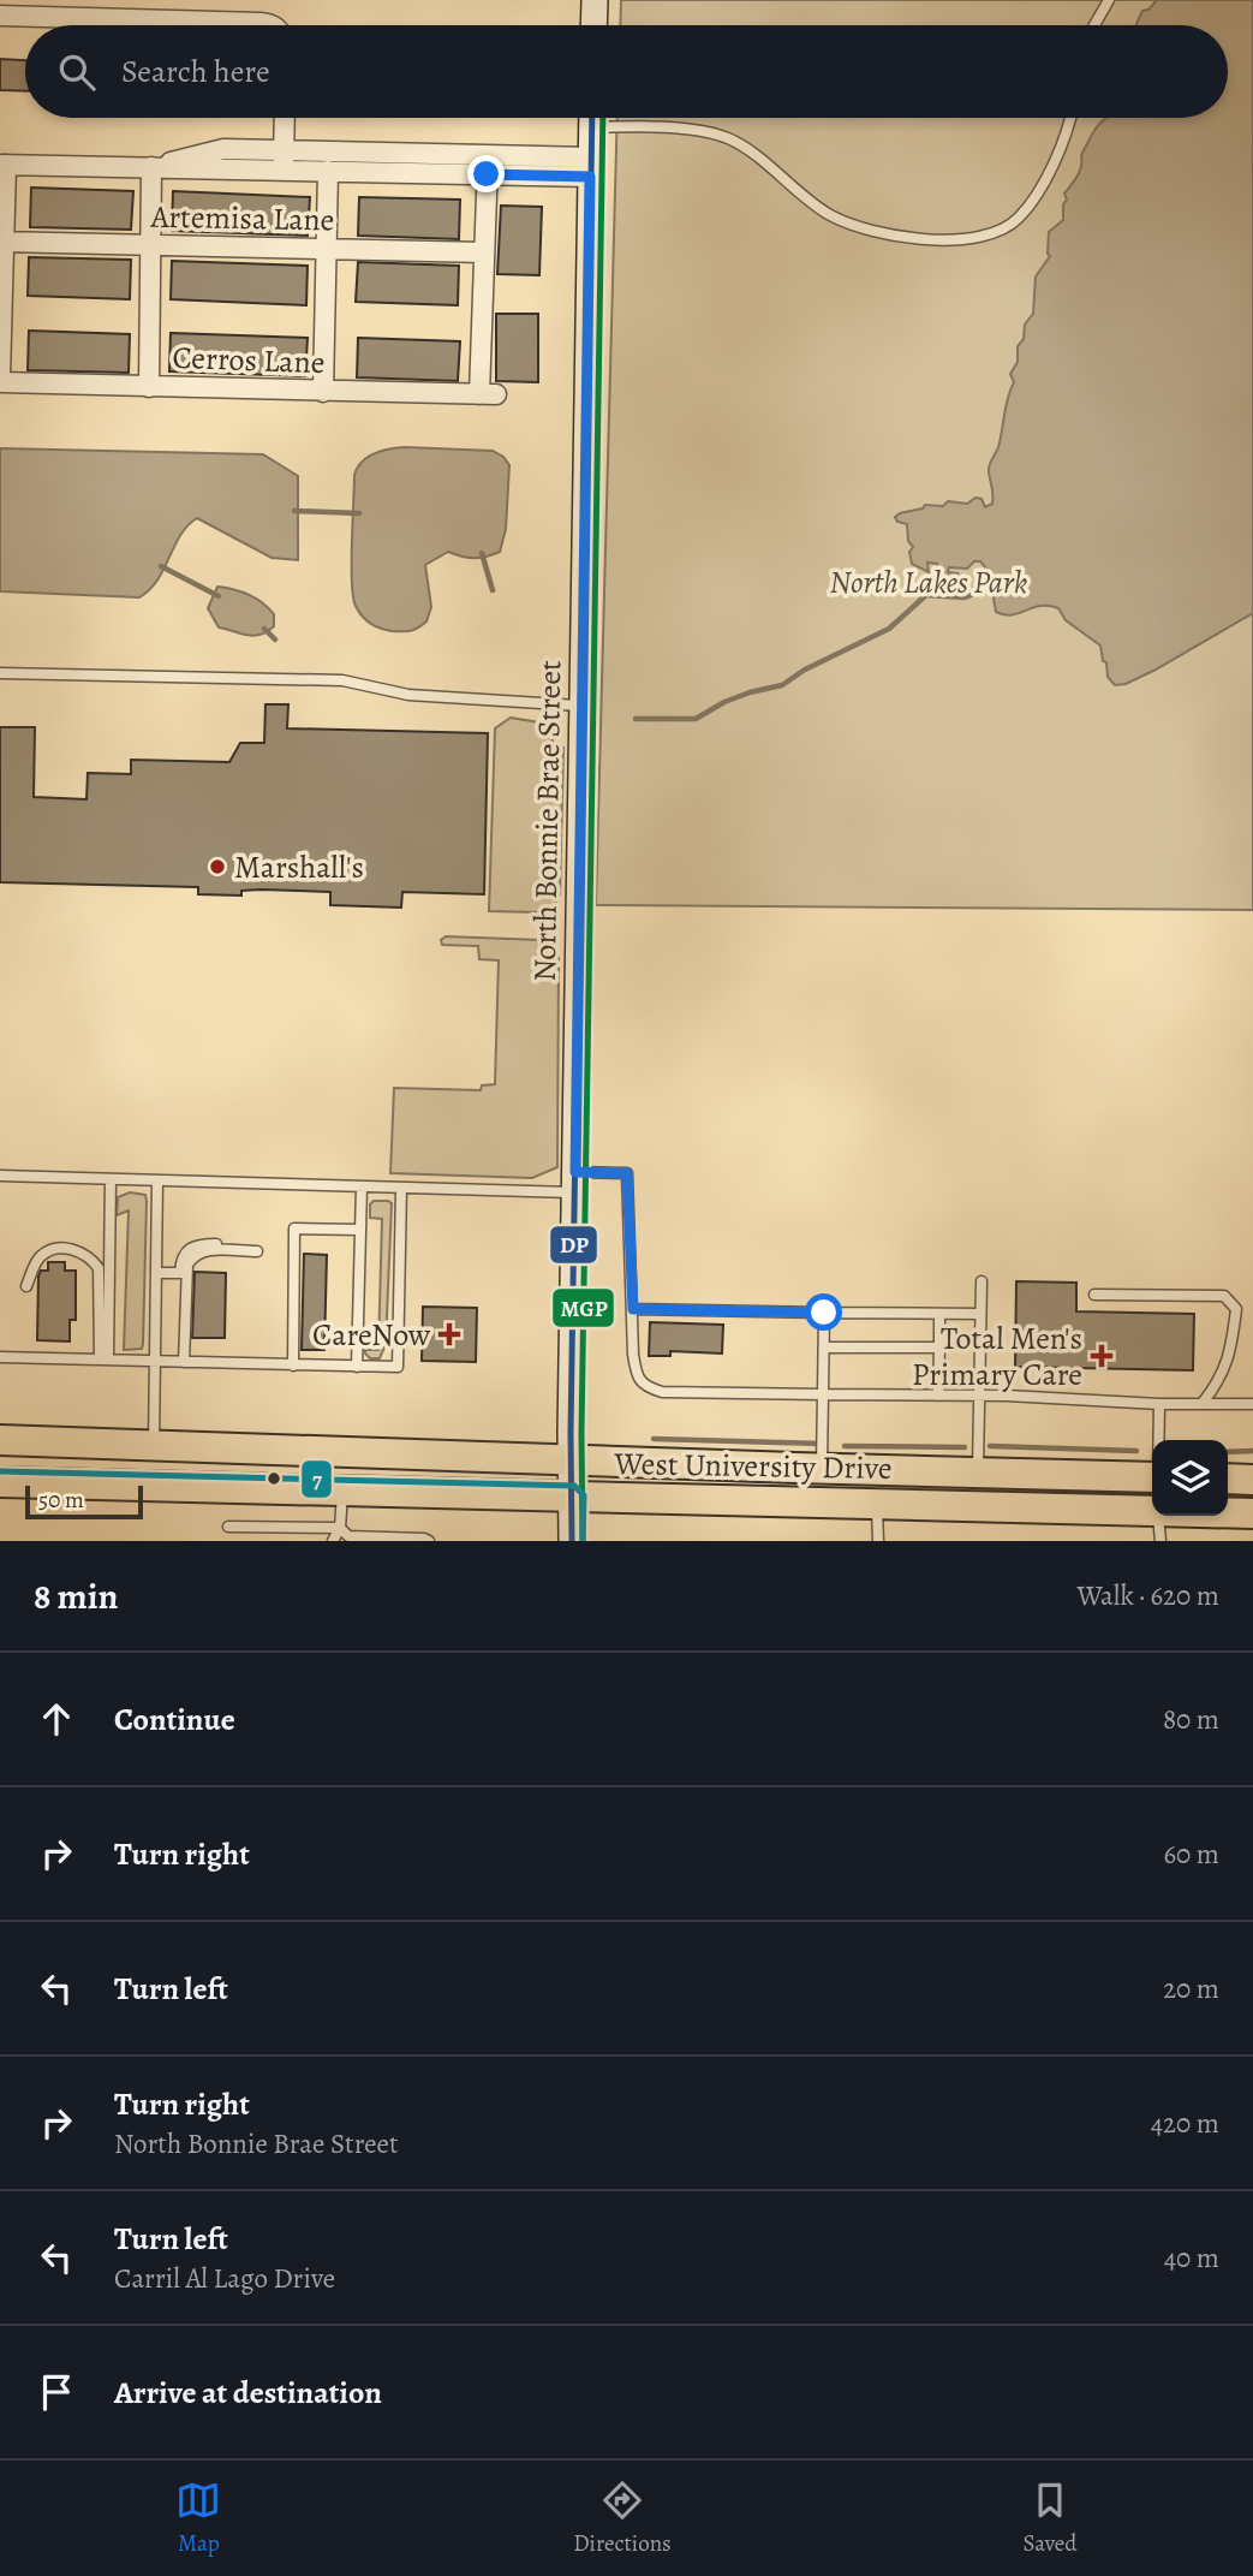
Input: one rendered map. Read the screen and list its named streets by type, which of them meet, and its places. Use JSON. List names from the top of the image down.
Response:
{
  "streets": {
    "main road": ["North Bonnie Brae Street", "West University Drive"],
    "street": ["Artemisa Lane", "Cerros Lane"]
  },
  "crossings": [
    ["Artemisa Lane", "Cerros Lane"],
    ["North Bonnie Brae Street", "West University Drive"]
  ],
  "parks": ["North Lakes Park"],
  "places": {
    "other": ["Marshall's"],
    "health": ["CareNow", "Total Men's Primary Care"]
  },
  "lines": ["transit line DP", "transit line MGP", "transit line 7"],
  "scale_bar": "50 m",
  "page": {
    "search": "Search here",
    "scale": "50 m",
    "heading": ["8 min", "Walk · 620 m"],
    "list": [
      ["Continue", "80 m"],
      ["Turn right", "60 m"],
      ["Turn left", "20 m"],
      ["Turn right", "North Bonnie Brae Street", "420 m"],
      ["Turn left", "Carril Al Lago Drive", "40 m"],
      "Arrive at destination"
    ],
    "nav": ["Map", "Directions", "Saved"]
  }
}
